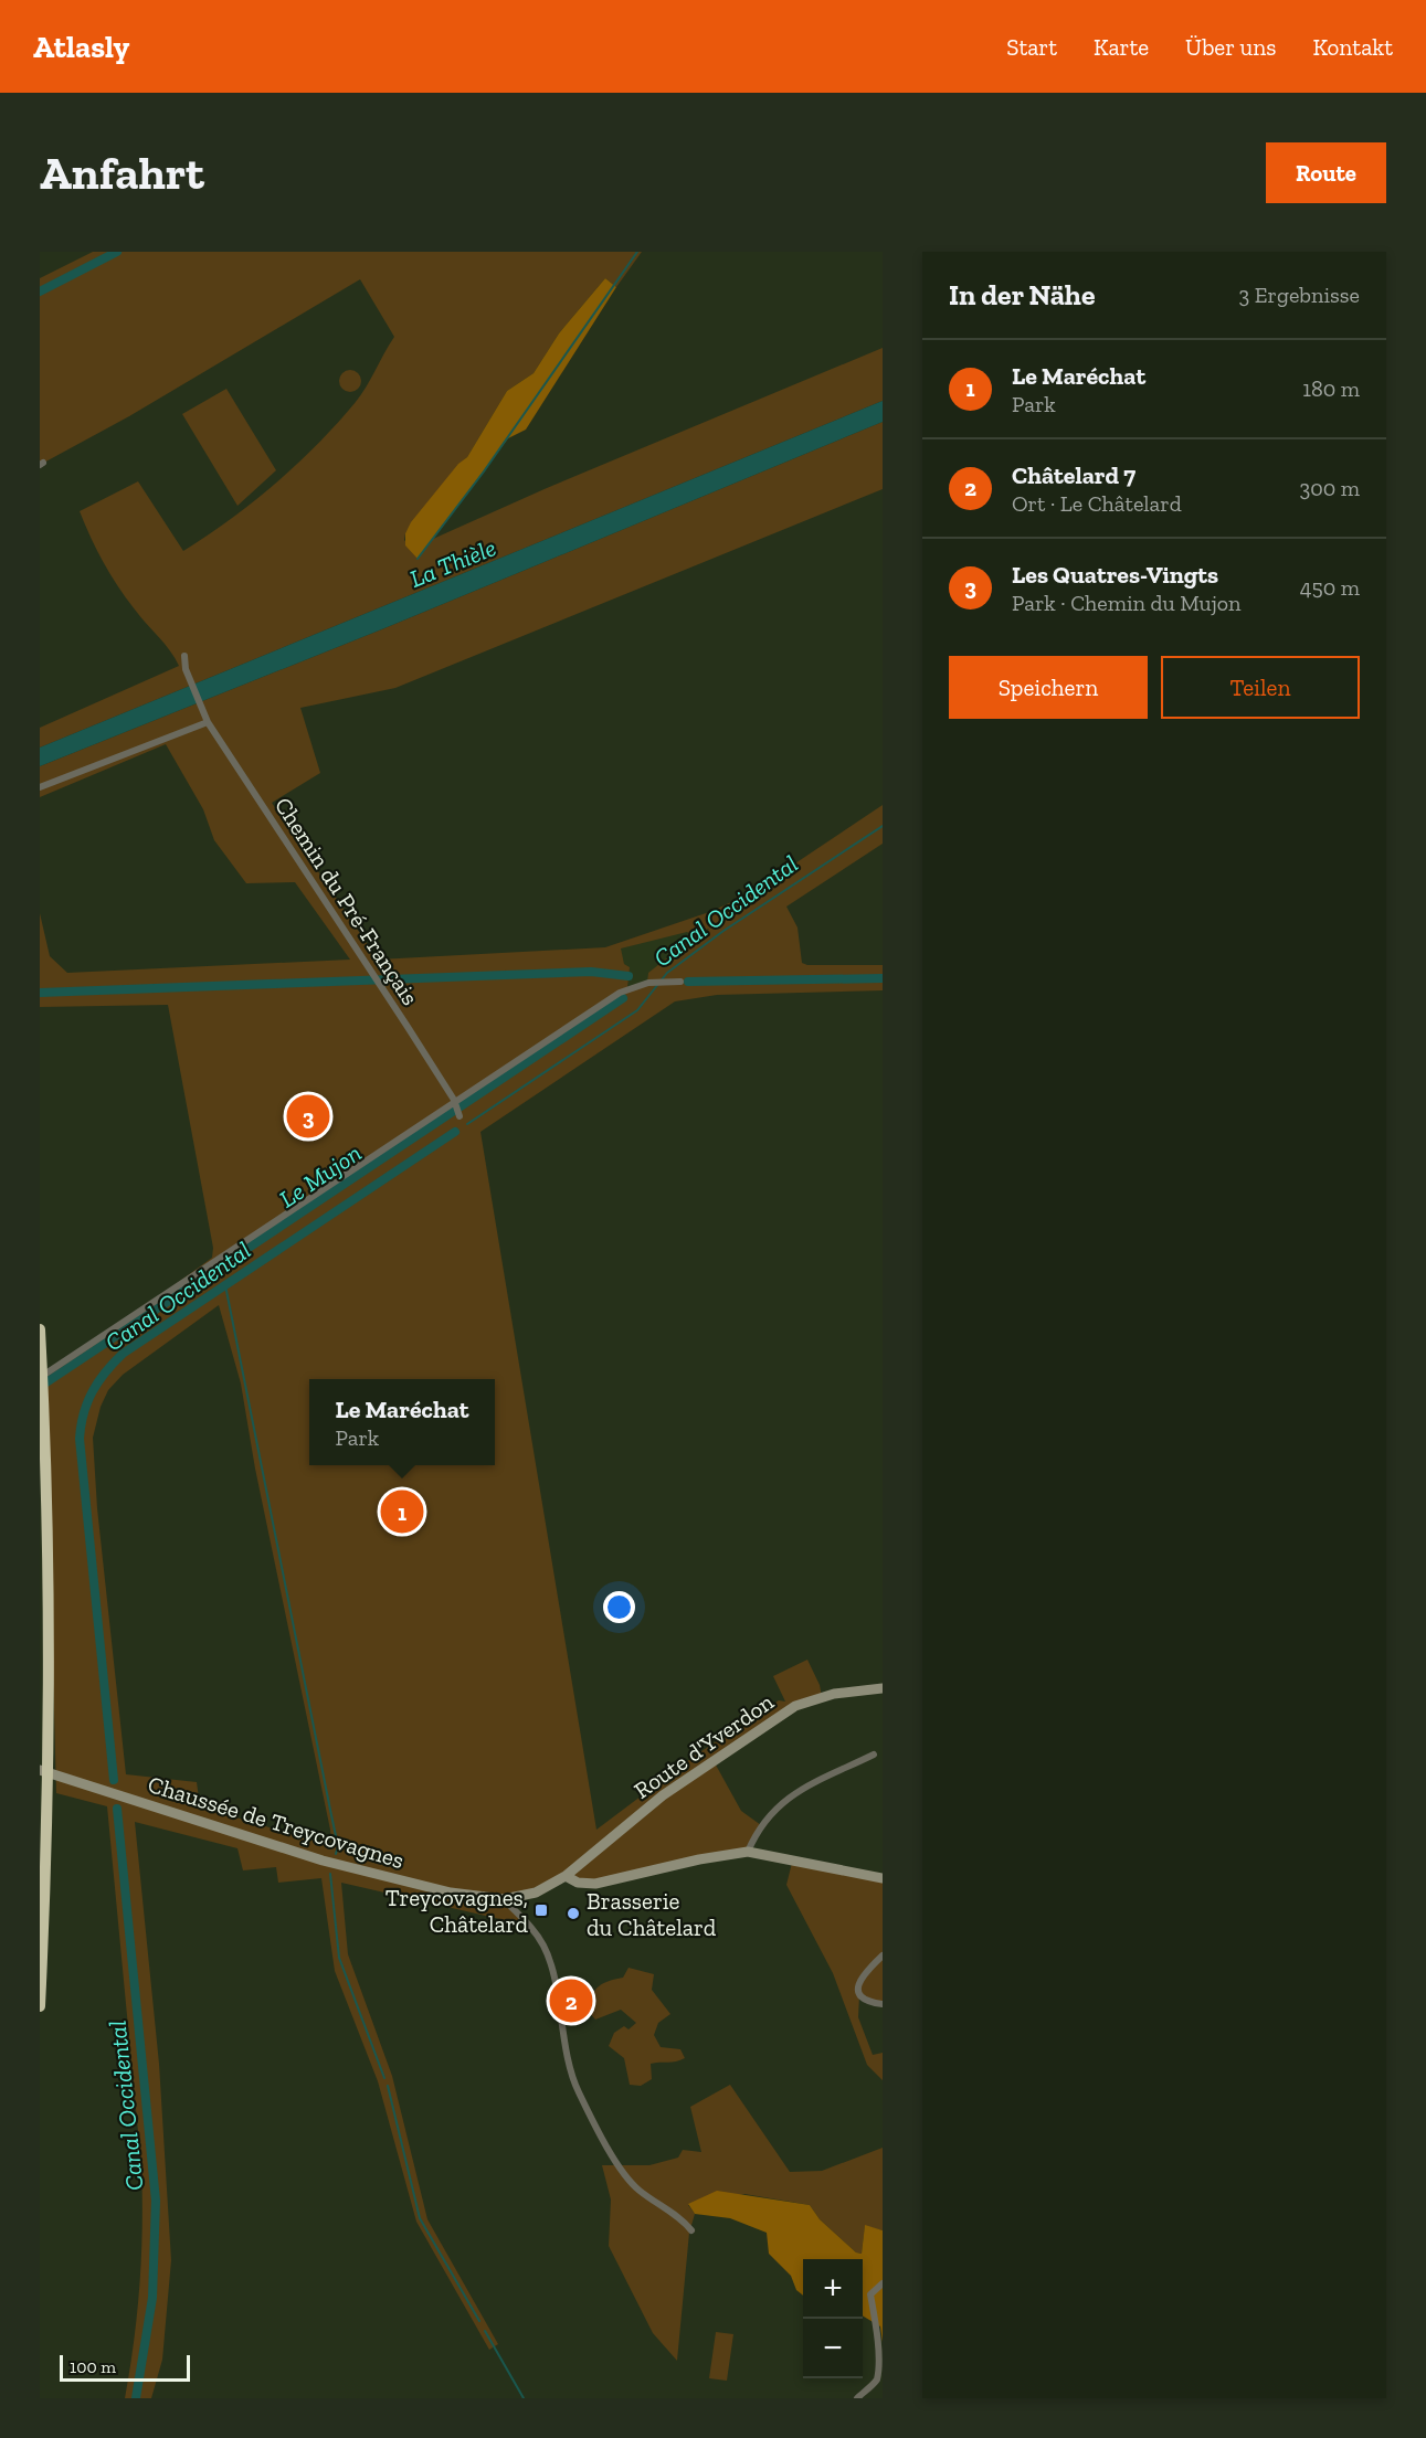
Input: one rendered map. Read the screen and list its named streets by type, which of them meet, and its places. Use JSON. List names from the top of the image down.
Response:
{
  "streets": {
    "main road": ["Route d'Yverdon", "Chaussée de Treycovagnes"],
    "street": ["Chemin du Pré-Français"]
  },
  "crossings": [
    ["Route d'Yverdon", "Chaussée de Treycovagnes"]
  ],
  "water": ["La Thièle", "Canal Occidental", "Le Mujon"],
  "places": {
    "transit": ["Treycovagnes, Châtelard"],
    "other": ["Brasserie du Châtelard"]
  },
  "scale_bar": "100 m",
  "page": {
    "header": "Atlasly",
    "nav": [
      "Start",
      "Karte",
      "Über uns",
      "Kontakt"
    ],
    "buttons": [
      "Route",
      ["Speichern", "Teilen"]
    ],
    "title": "Anfahrt",
    "heading": ["In der Nähe", "3 Ergebnisse"],
    "list": [
      {
        "mark": "1",
        "name": "Le Maréchat",
        "note": "Park",
        "value": "180 m"
      },
      {
        "mark": "2",
        "name": "Châtelard 7",
        "note": "Ort · Le Châtelard",
        "value": "300 m"
      },
      {
        "mark": "3",
        "name": "Les Quatres-Vingts",
        "note": "Park · Chemin du Mujon",
        "value": "450 m"
      }
    ],
    "pins": ["3", "1", "2"],
    "popup": ["Le Maréchat", "Park"],
    "map_buttons": ["+", "−"],
    "scale": "100 m"
  }
}
